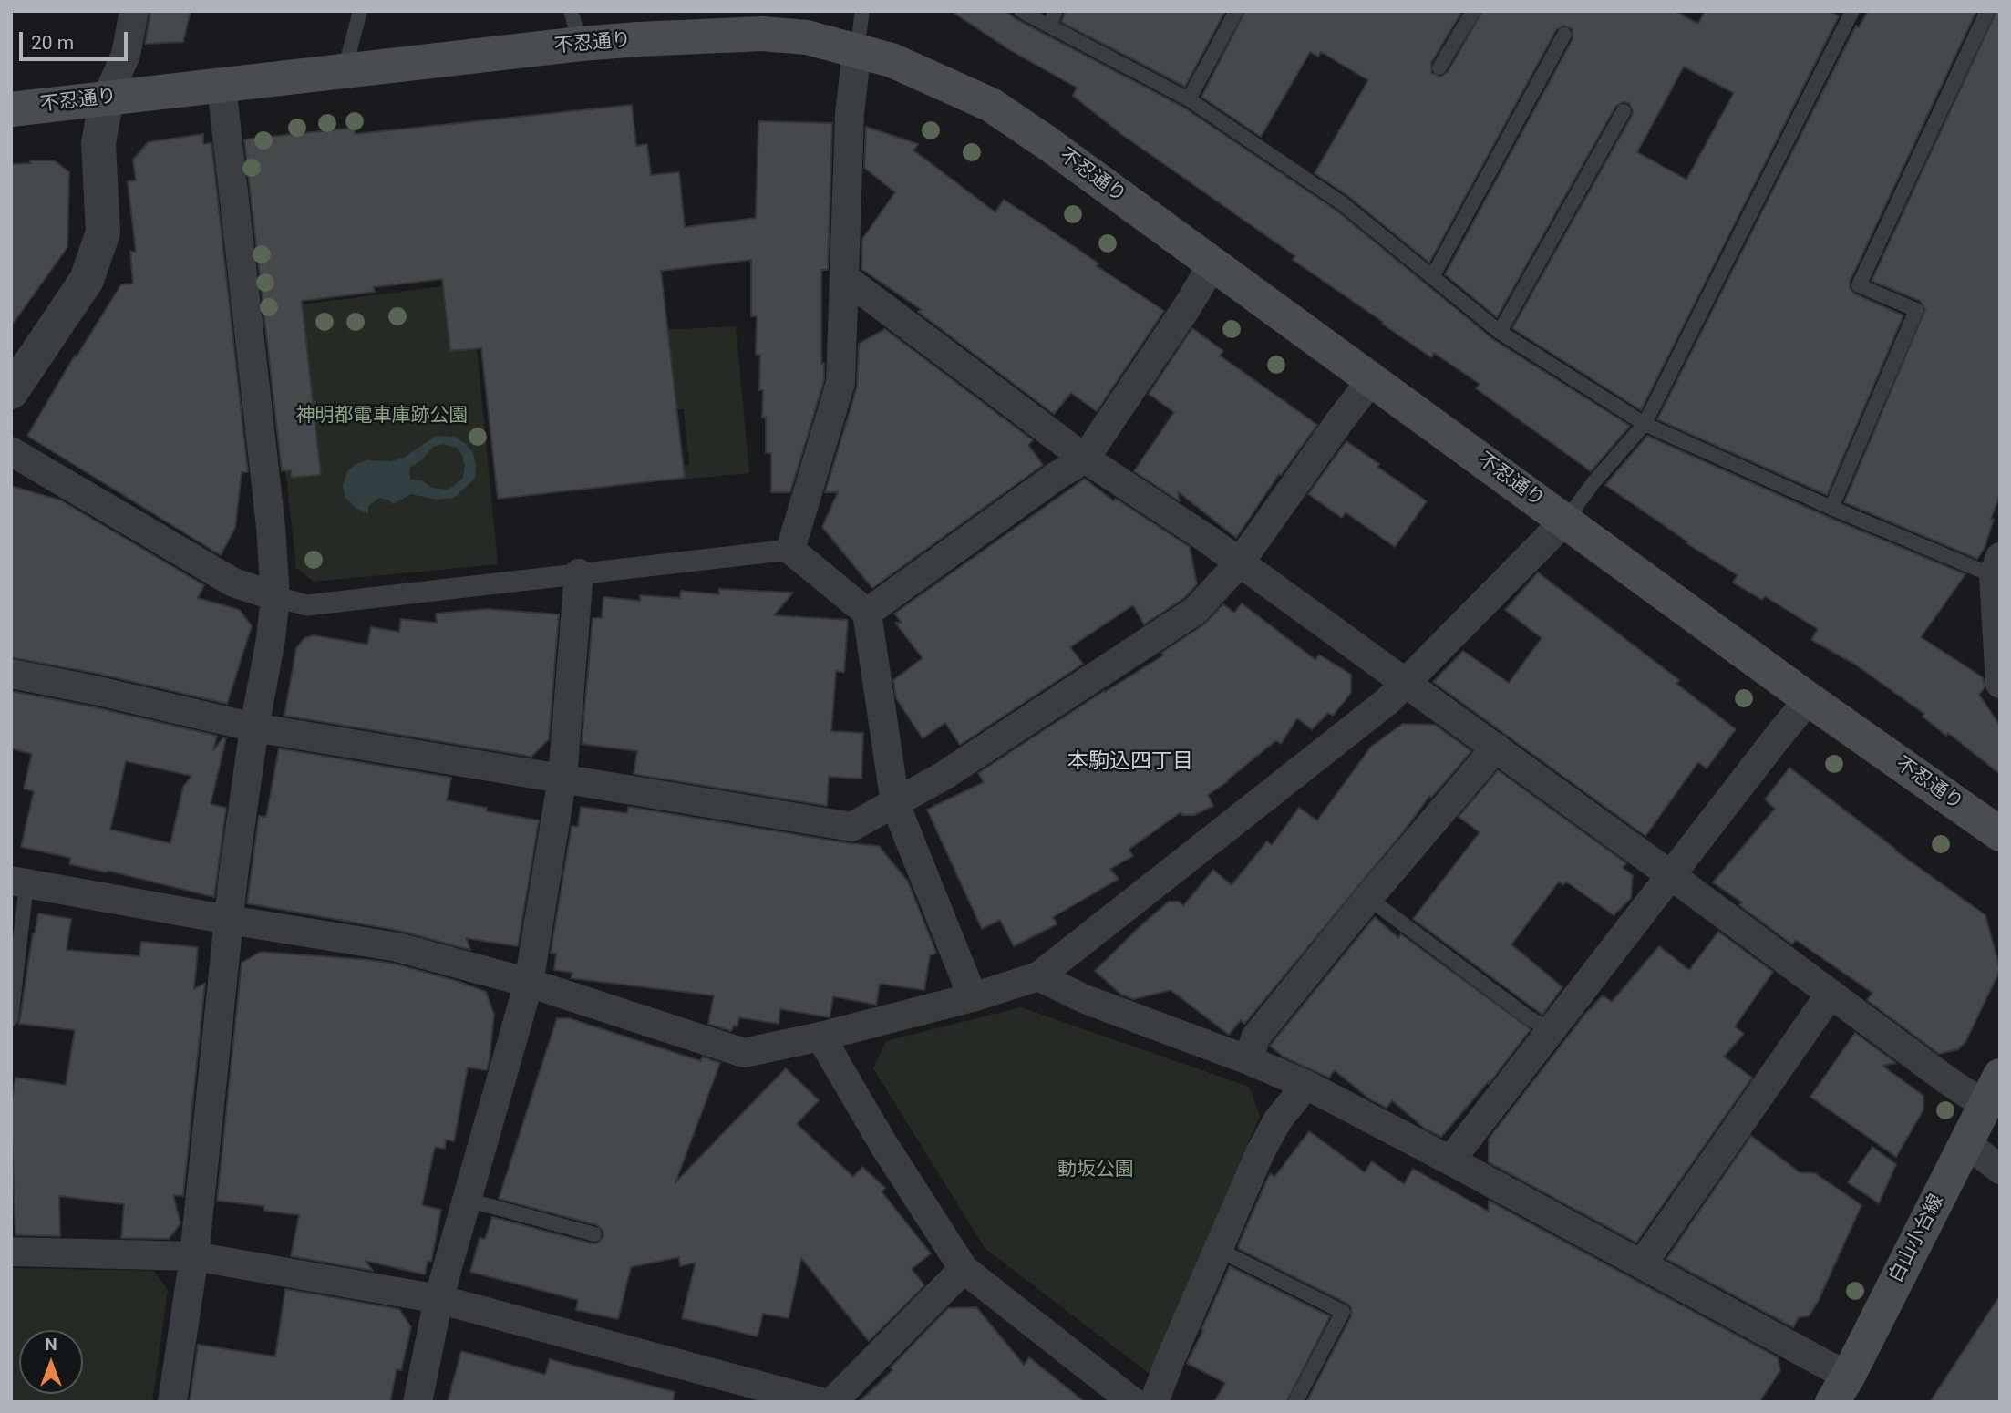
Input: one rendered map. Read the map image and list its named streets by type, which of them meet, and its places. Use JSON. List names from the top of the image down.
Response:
{
  "streets": {
    "main road": ["不忍通り", "白山小台線"]
  },
  "districts": ["本駒込四丁目"],
  "parks": ["神明都電車庫跡公園", "動坂公園"],
  "scale_bar": "20 m",
  "north": "top"
}
